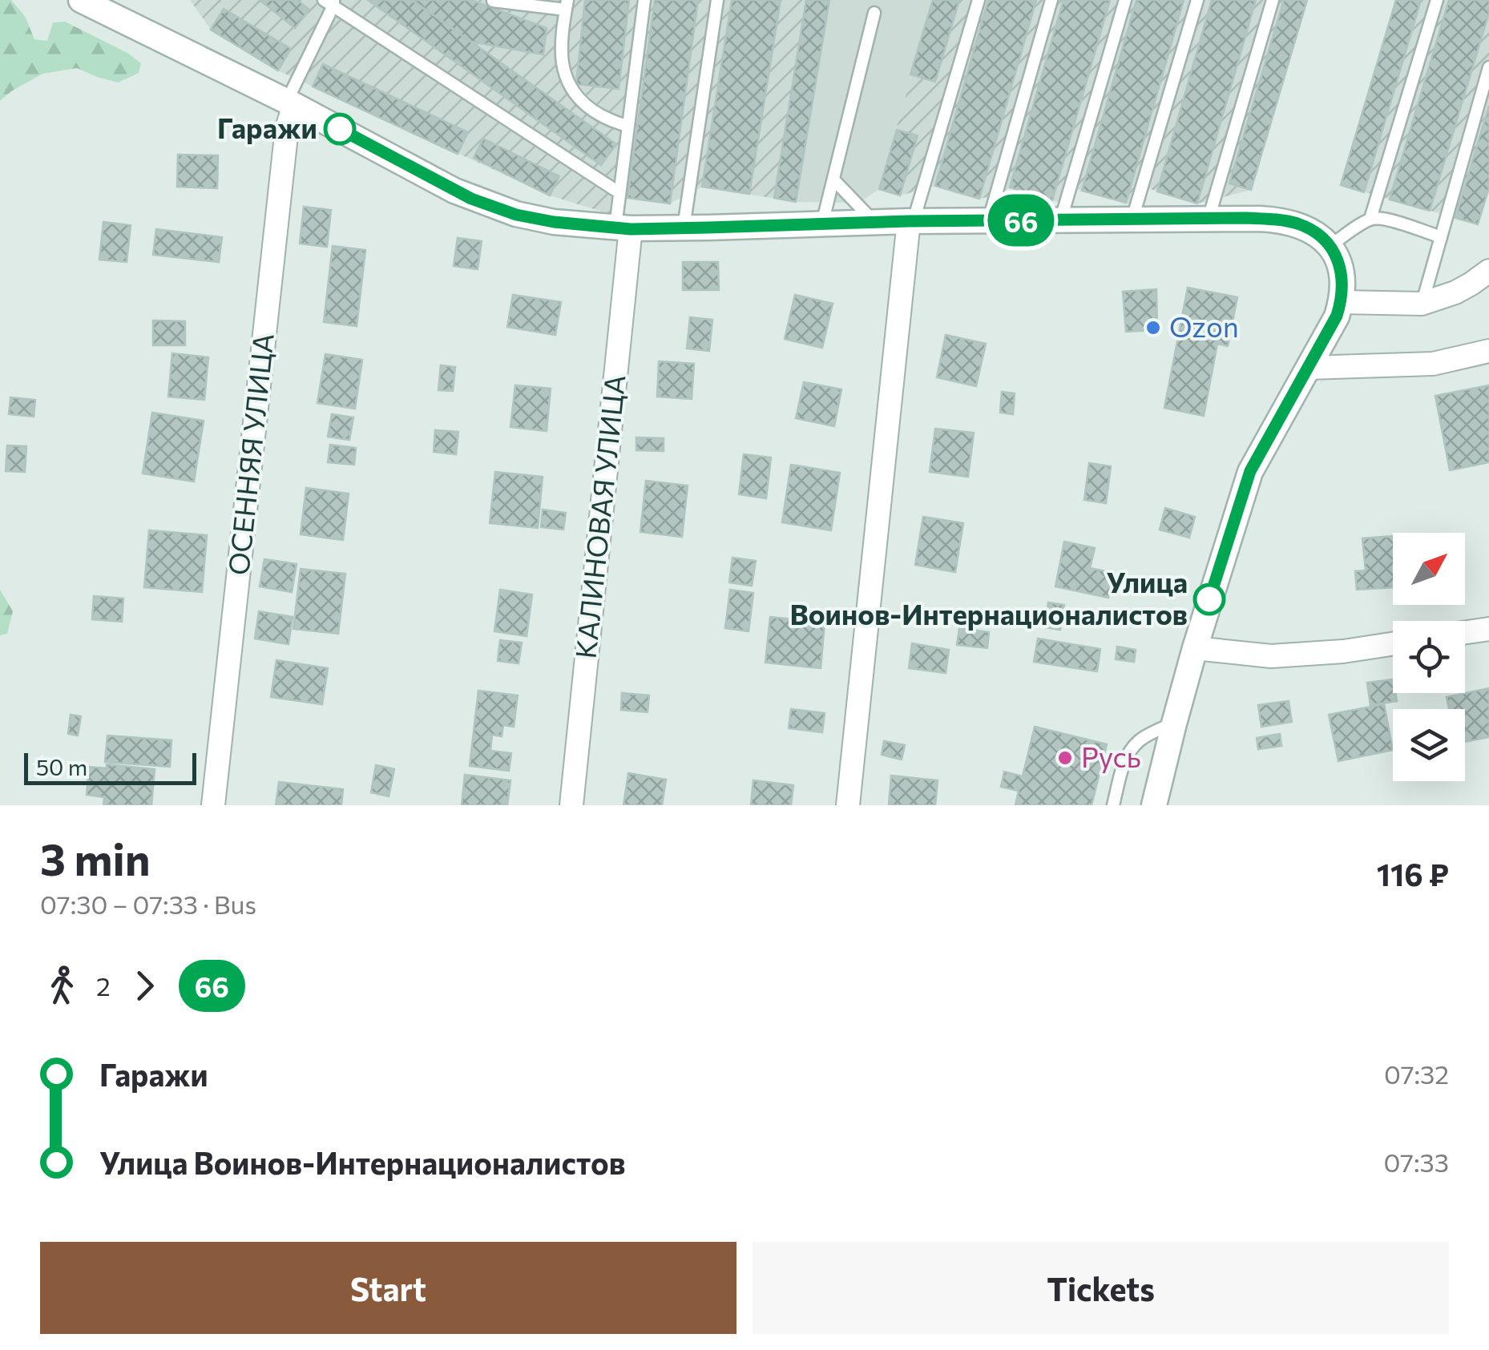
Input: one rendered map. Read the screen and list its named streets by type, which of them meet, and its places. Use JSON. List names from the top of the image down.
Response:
{
  "streets": {
    "street": ["ОСЕННЯЯ УЛИЦА", "КАЛИНОВАЯ УЛИЦА"]
  },
  "places": [
    "Гаражи",
    "Ozon",
    "Улица Воинов-Интернационалистов",
    "Русь"
  ],
  "lines": ["bus line 66"],
  "scale_bar": "50 m",
  "north": "top right",
  "page": {
    "on_map": "66",
    "scale": "50 m",
    "heading": ["3 min", "07:30 – 07:33 · Bus", "116 ₽"],
    "legs": ["2", "66"],
    "list": [
      {
        "name": "Гаражи",
        "value": "07:32"
      },
      {
        "name": "Улица Воинов-Интернационалистов",
        "value": "07:33"
      }
    ],
    "buttons": ["Start", "Tickets"]
  }
}
